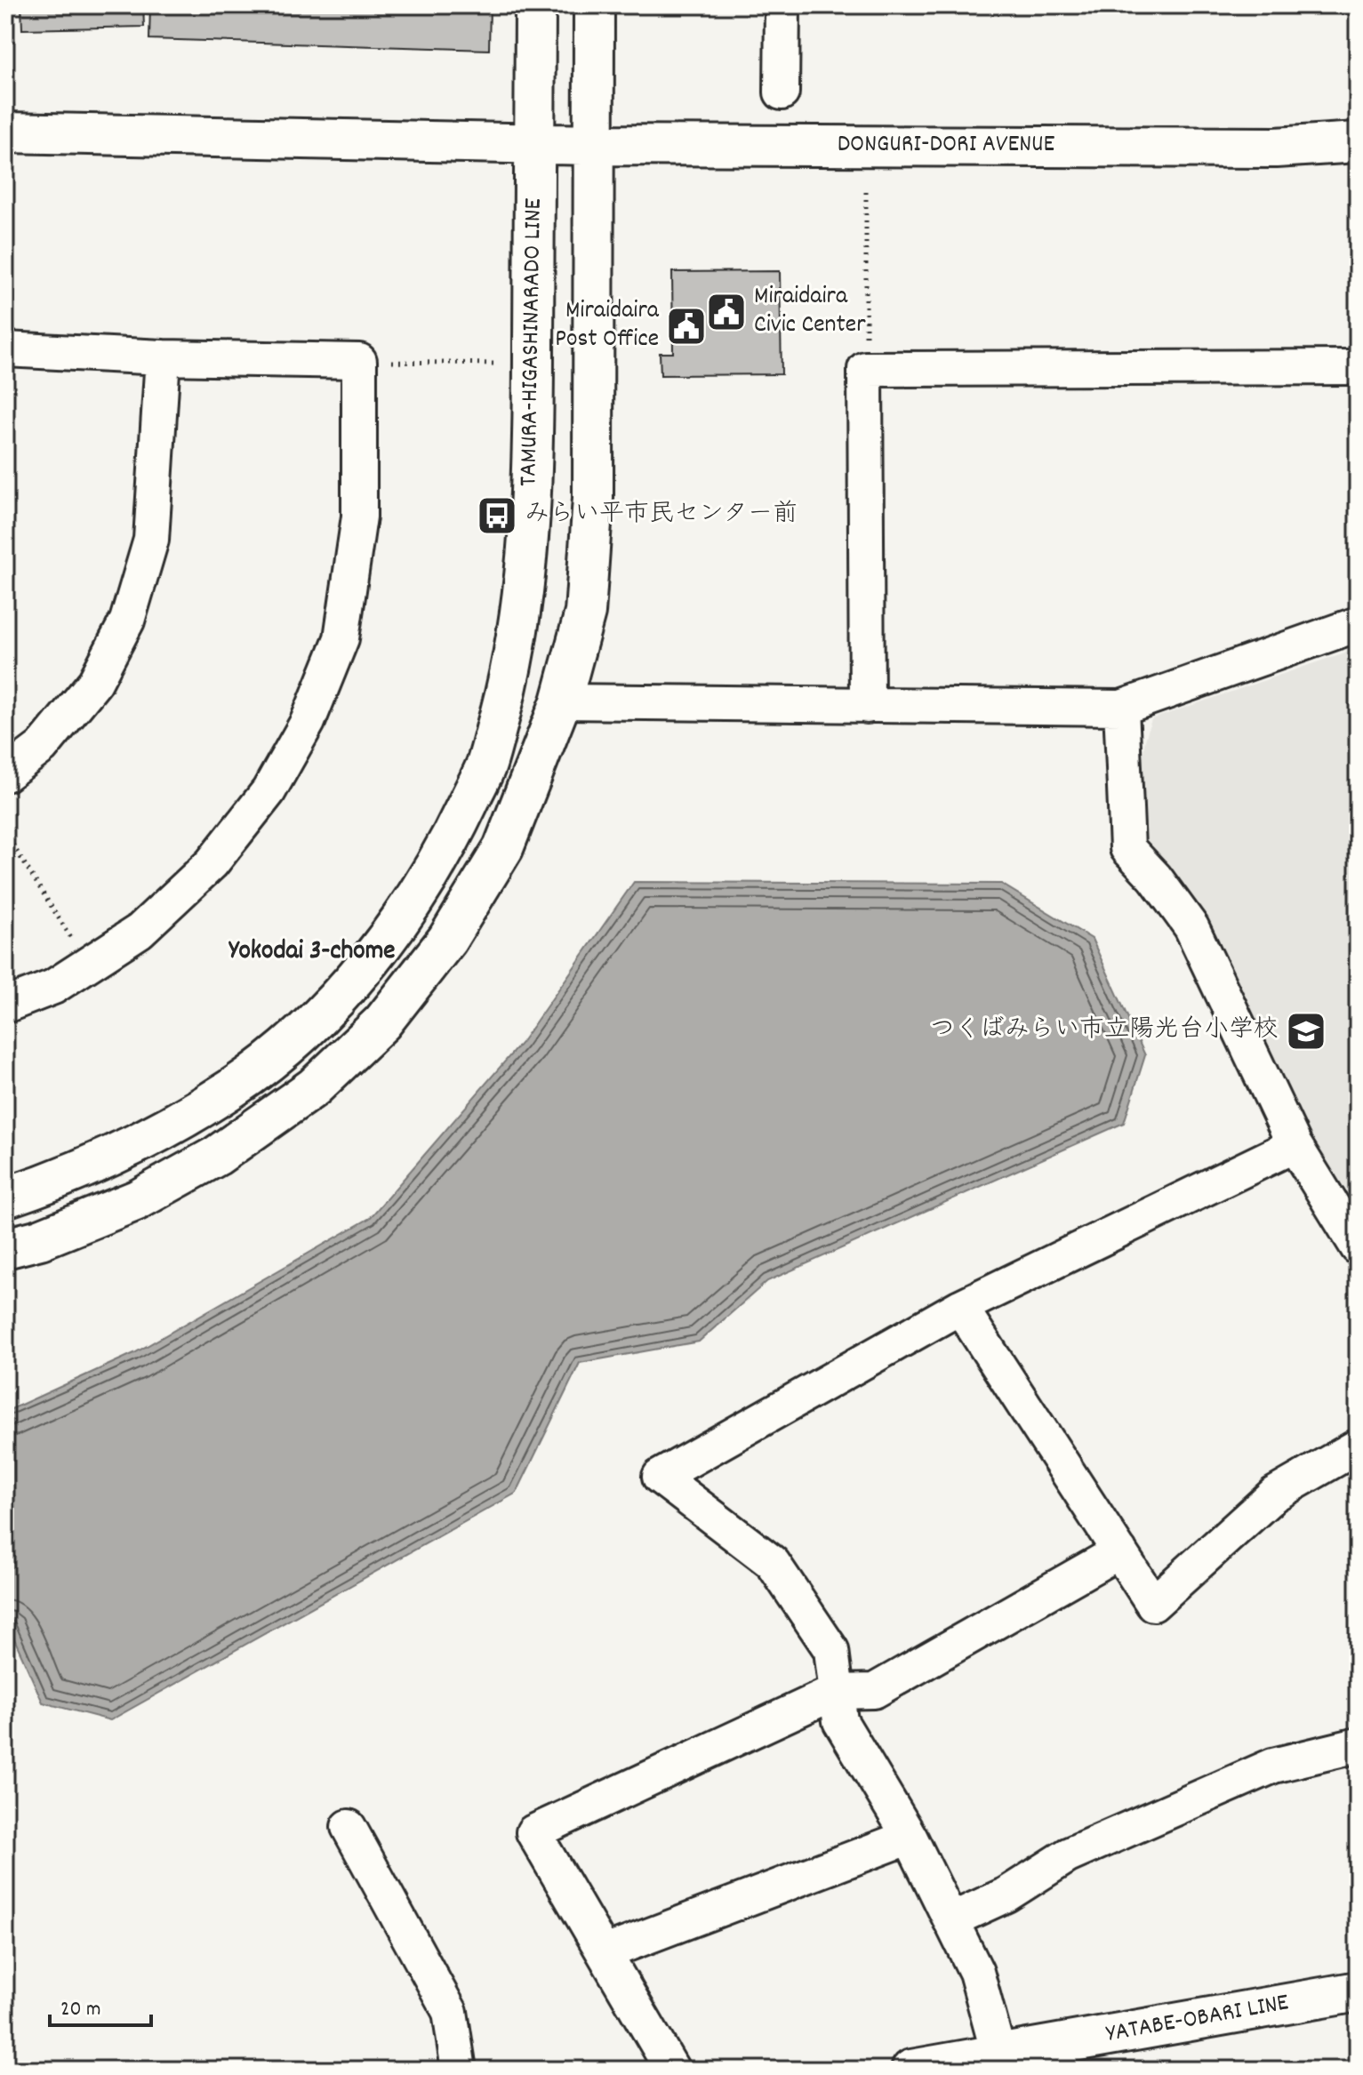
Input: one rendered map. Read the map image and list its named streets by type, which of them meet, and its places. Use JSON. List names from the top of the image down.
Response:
{
  "streets": {
    "street": ["DONGURI-DORI AVENUE", "TAMURA-HIGASHINARADO LINE", "YATABE-OBARI LINE"]
  },
  "crossings": [
    ["DONGURI-DORI AVENUE", "TAMURA-HIGASHINARADO LINE"]
  ],
  "districts": ["Yokodai 3-chome"],
  "places": {
    "public building": ["Miraidaira Civic Center", "Miraidaira Post Office"],
    "bus stop": ["みらい平市民センター前"],
    "school or university": ["つくばみらい市立陽光台小学校"]
  },
  "scale_bar": "20 m"
}
